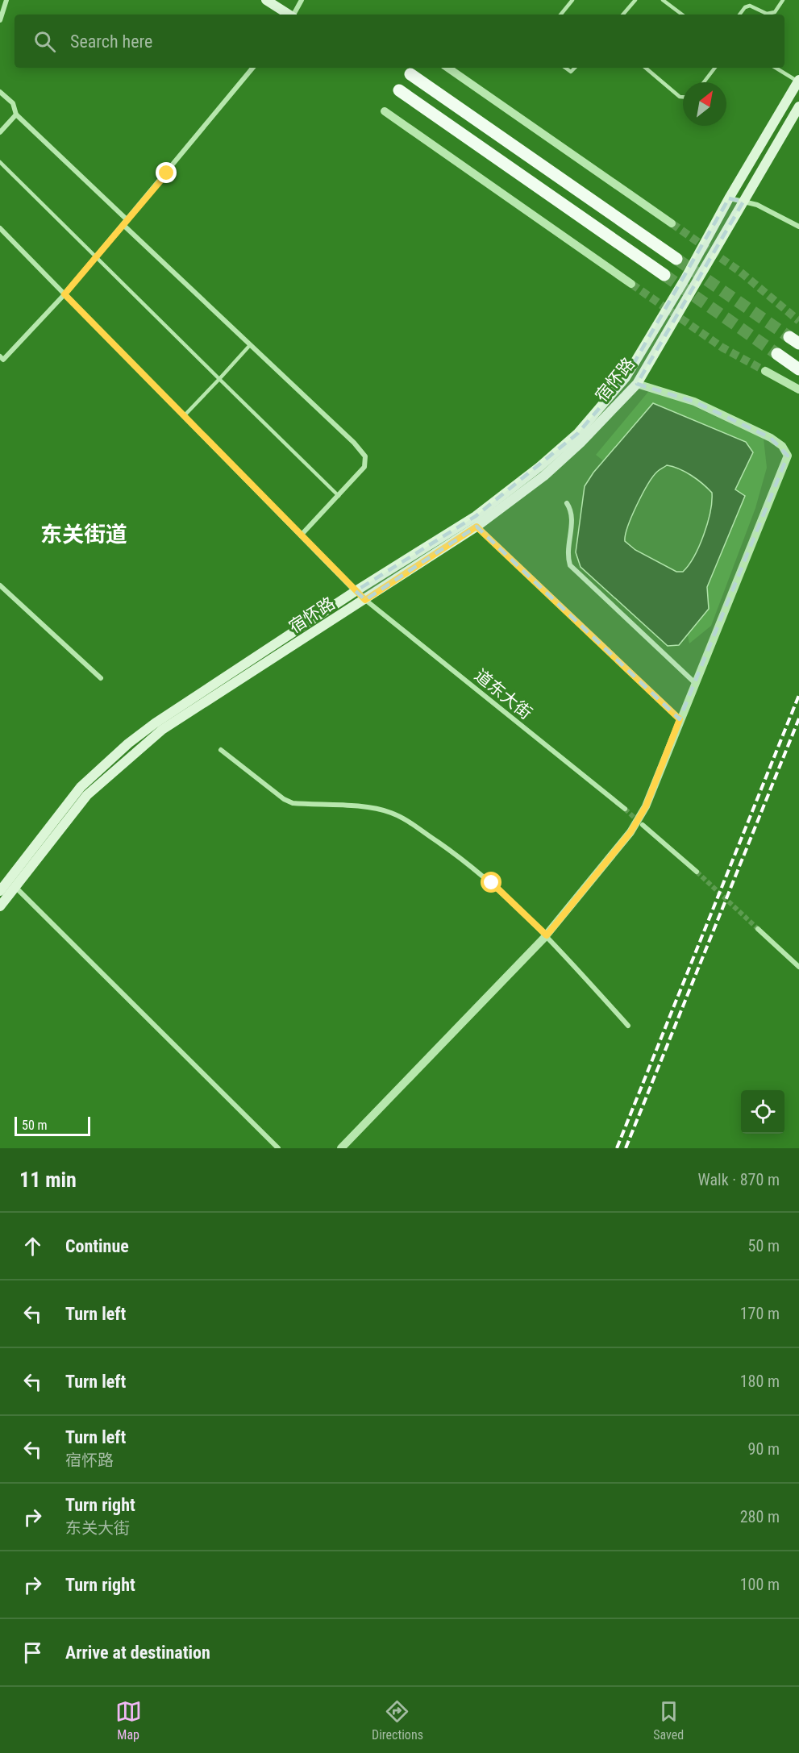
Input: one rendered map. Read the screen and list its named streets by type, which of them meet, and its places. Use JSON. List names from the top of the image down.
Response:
{
  "streets": {
    "main road": ["宿怀路"],
    "street": ["道东大街"]
  },
  "crossings": [
    ["宿怀路", "道东大街"]
  ],
  "districts": ["东关街道"],
  "scale_bar": "50 m",
  "north": "top right",
  "page": {
    "search": "Search here",
    "scale": "50 m",
    "heading": ["11 min", "Walk · 870 m"],
    "list": [
      ["Continue", "50 m"],
      ["Turn left", "170 m"],
      ["Turn left", "180 m"],
      ["Turn left", "宿怀路", "90 m"],
      ["Turn right", "东关大街", "280 m"],
      ["Turn right", "100 m"],
      "Arrive at destination"
    ],
    "nav": ["Map", "Directions", "Saved"]
  }
}
